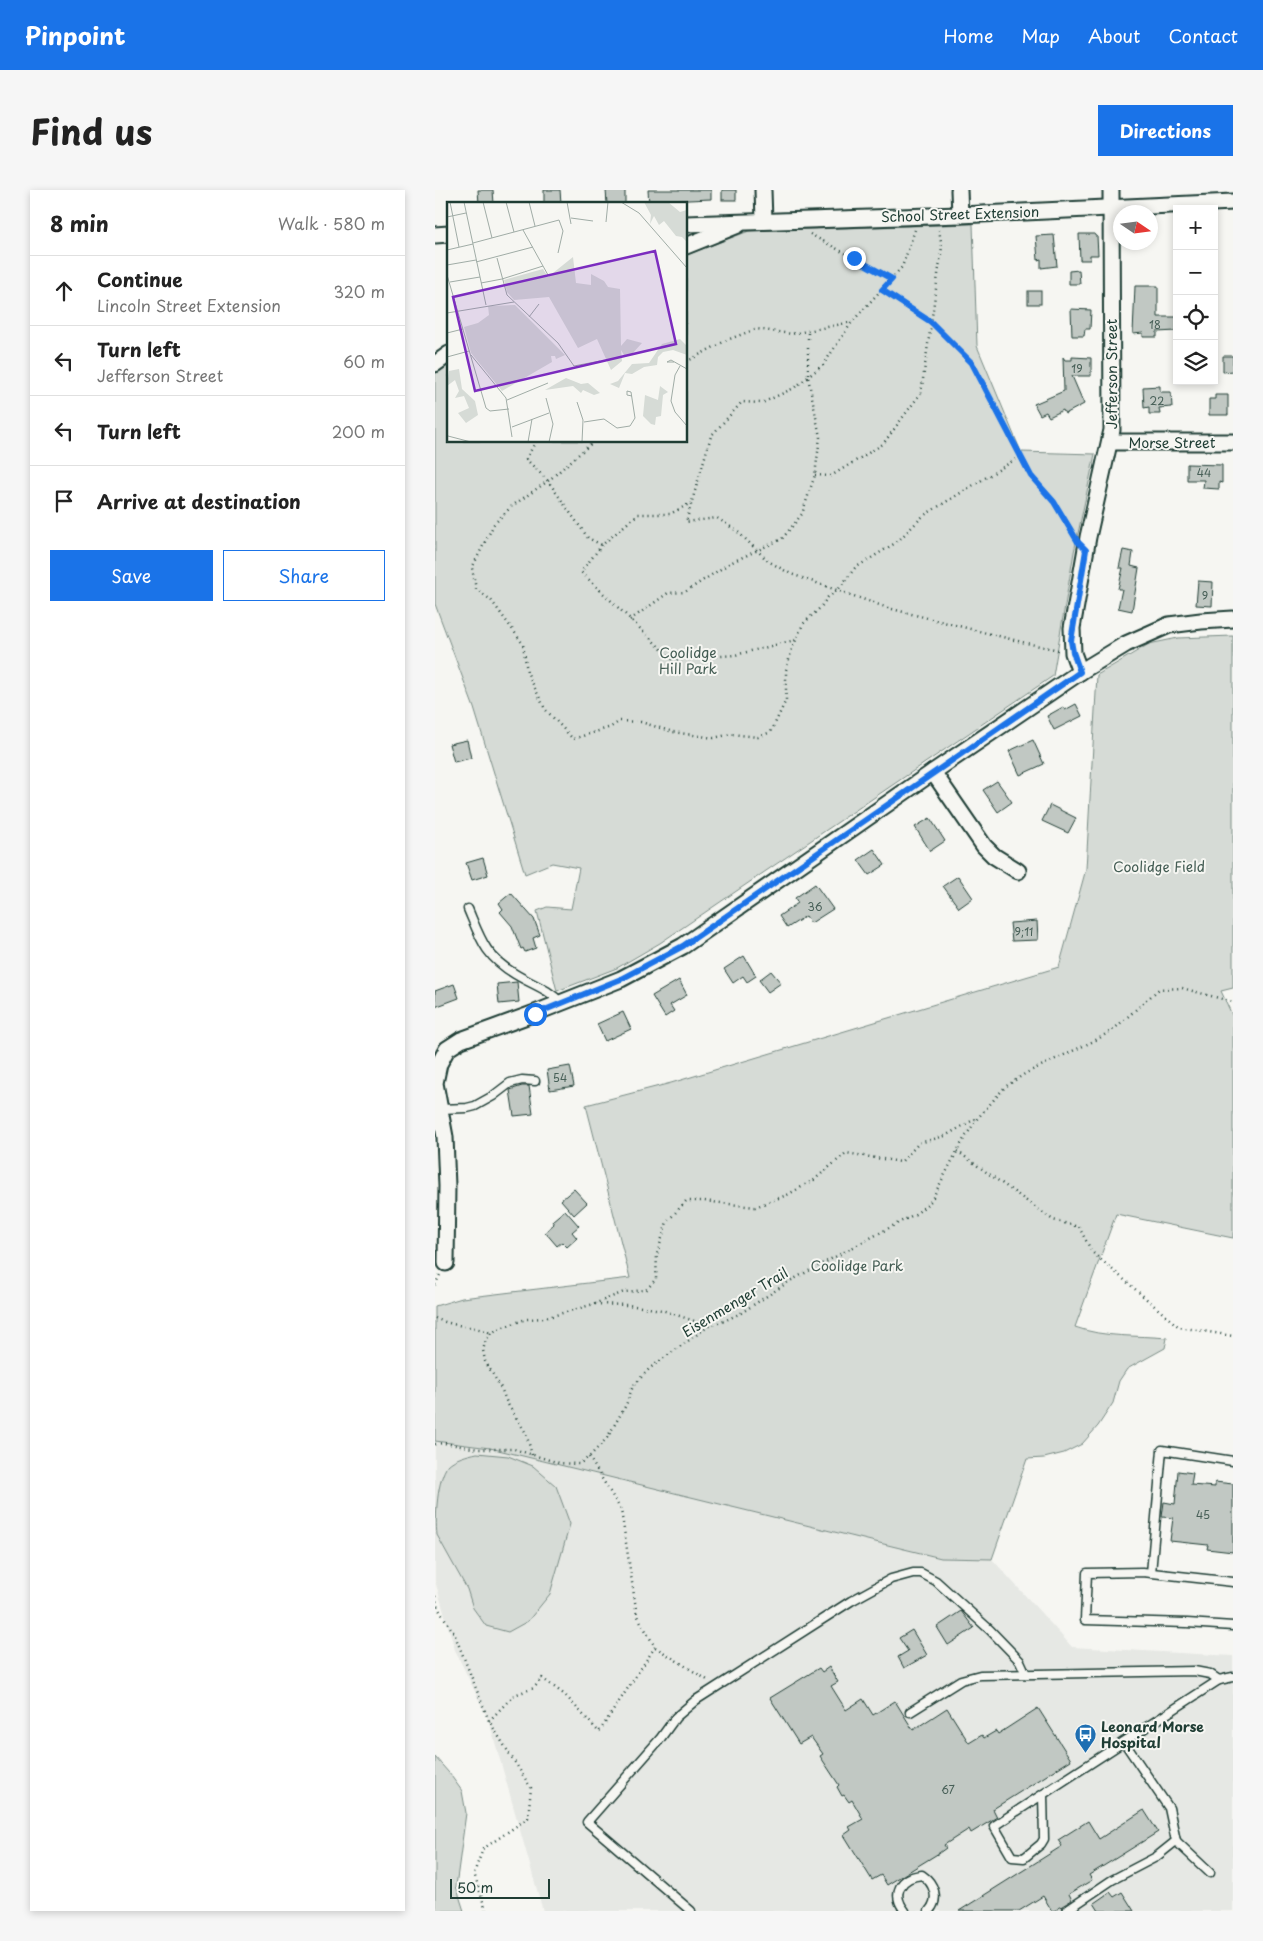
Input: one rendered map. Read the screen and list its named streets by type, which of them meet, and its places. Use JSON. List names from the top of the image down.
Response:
{
  "streets": {
    "street": ["School Street Extension", "Jefferson Street", "Morse Street"],
    "path": ["Eisenmenger Trail"]
  },
  "crossings": [
    ["School Street Extension", "Jefferson Street"],
    ["Jefferson Street", "Morse Street"]
  ],
  "parks": ["Coolidge Hill Park", "Coolidge Field", "Coolidge Park"],
  "places": {
    "bus stop": ["Leonard Morse Hospital"]
  },
  "house_numbers": [
    "18",
    "19",
    "22",
    "44",
    "9",
    "36",
    "9;11",
    "54",
    "45",
    "67"
  ],
  "scale_bar": "50 m",
  "north": "right",
  "page": {
    "header": "Pinpoint",
    "nav": [
      "Home",
      "Map",
      "About",
      "Contact"
    ],
    "title": "Find us",
    "buttons": [
      "Directions",
      ["Save", "Share"]
    ],
    "heading": ["8 min", "Walk · 580 m"],
    "map_buttons": ["+", "−"],
    "list": [
      ["Continue", "Lincoln Street Extension", "320 m"],
      ["Turn left", "Jefferson Street", "60 m"],
      ["Turn left", "200 m"],
      "Arrive at destination"
    ],
    "scale": "50 m"
  }
}
